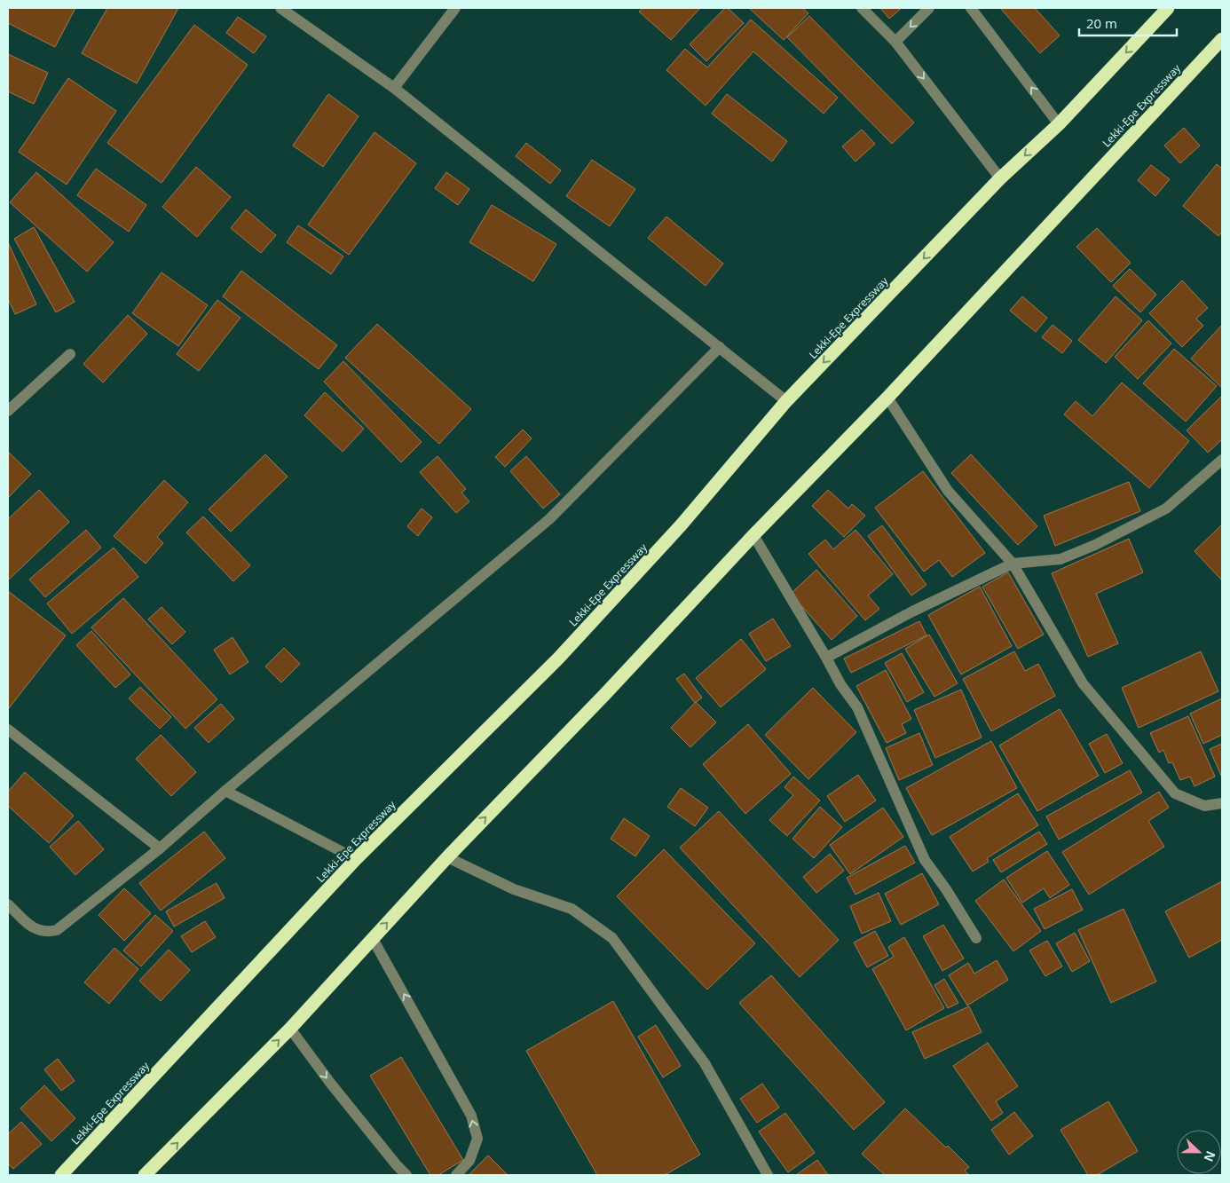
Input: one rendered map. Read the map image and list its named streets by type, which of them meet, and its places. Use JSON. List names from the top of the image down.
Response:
{
  "streets": {
    "highway": ["Lekki-Epe Expressway"]
  },
  "scale_bar": "20 m",
  "north": "right"
}
